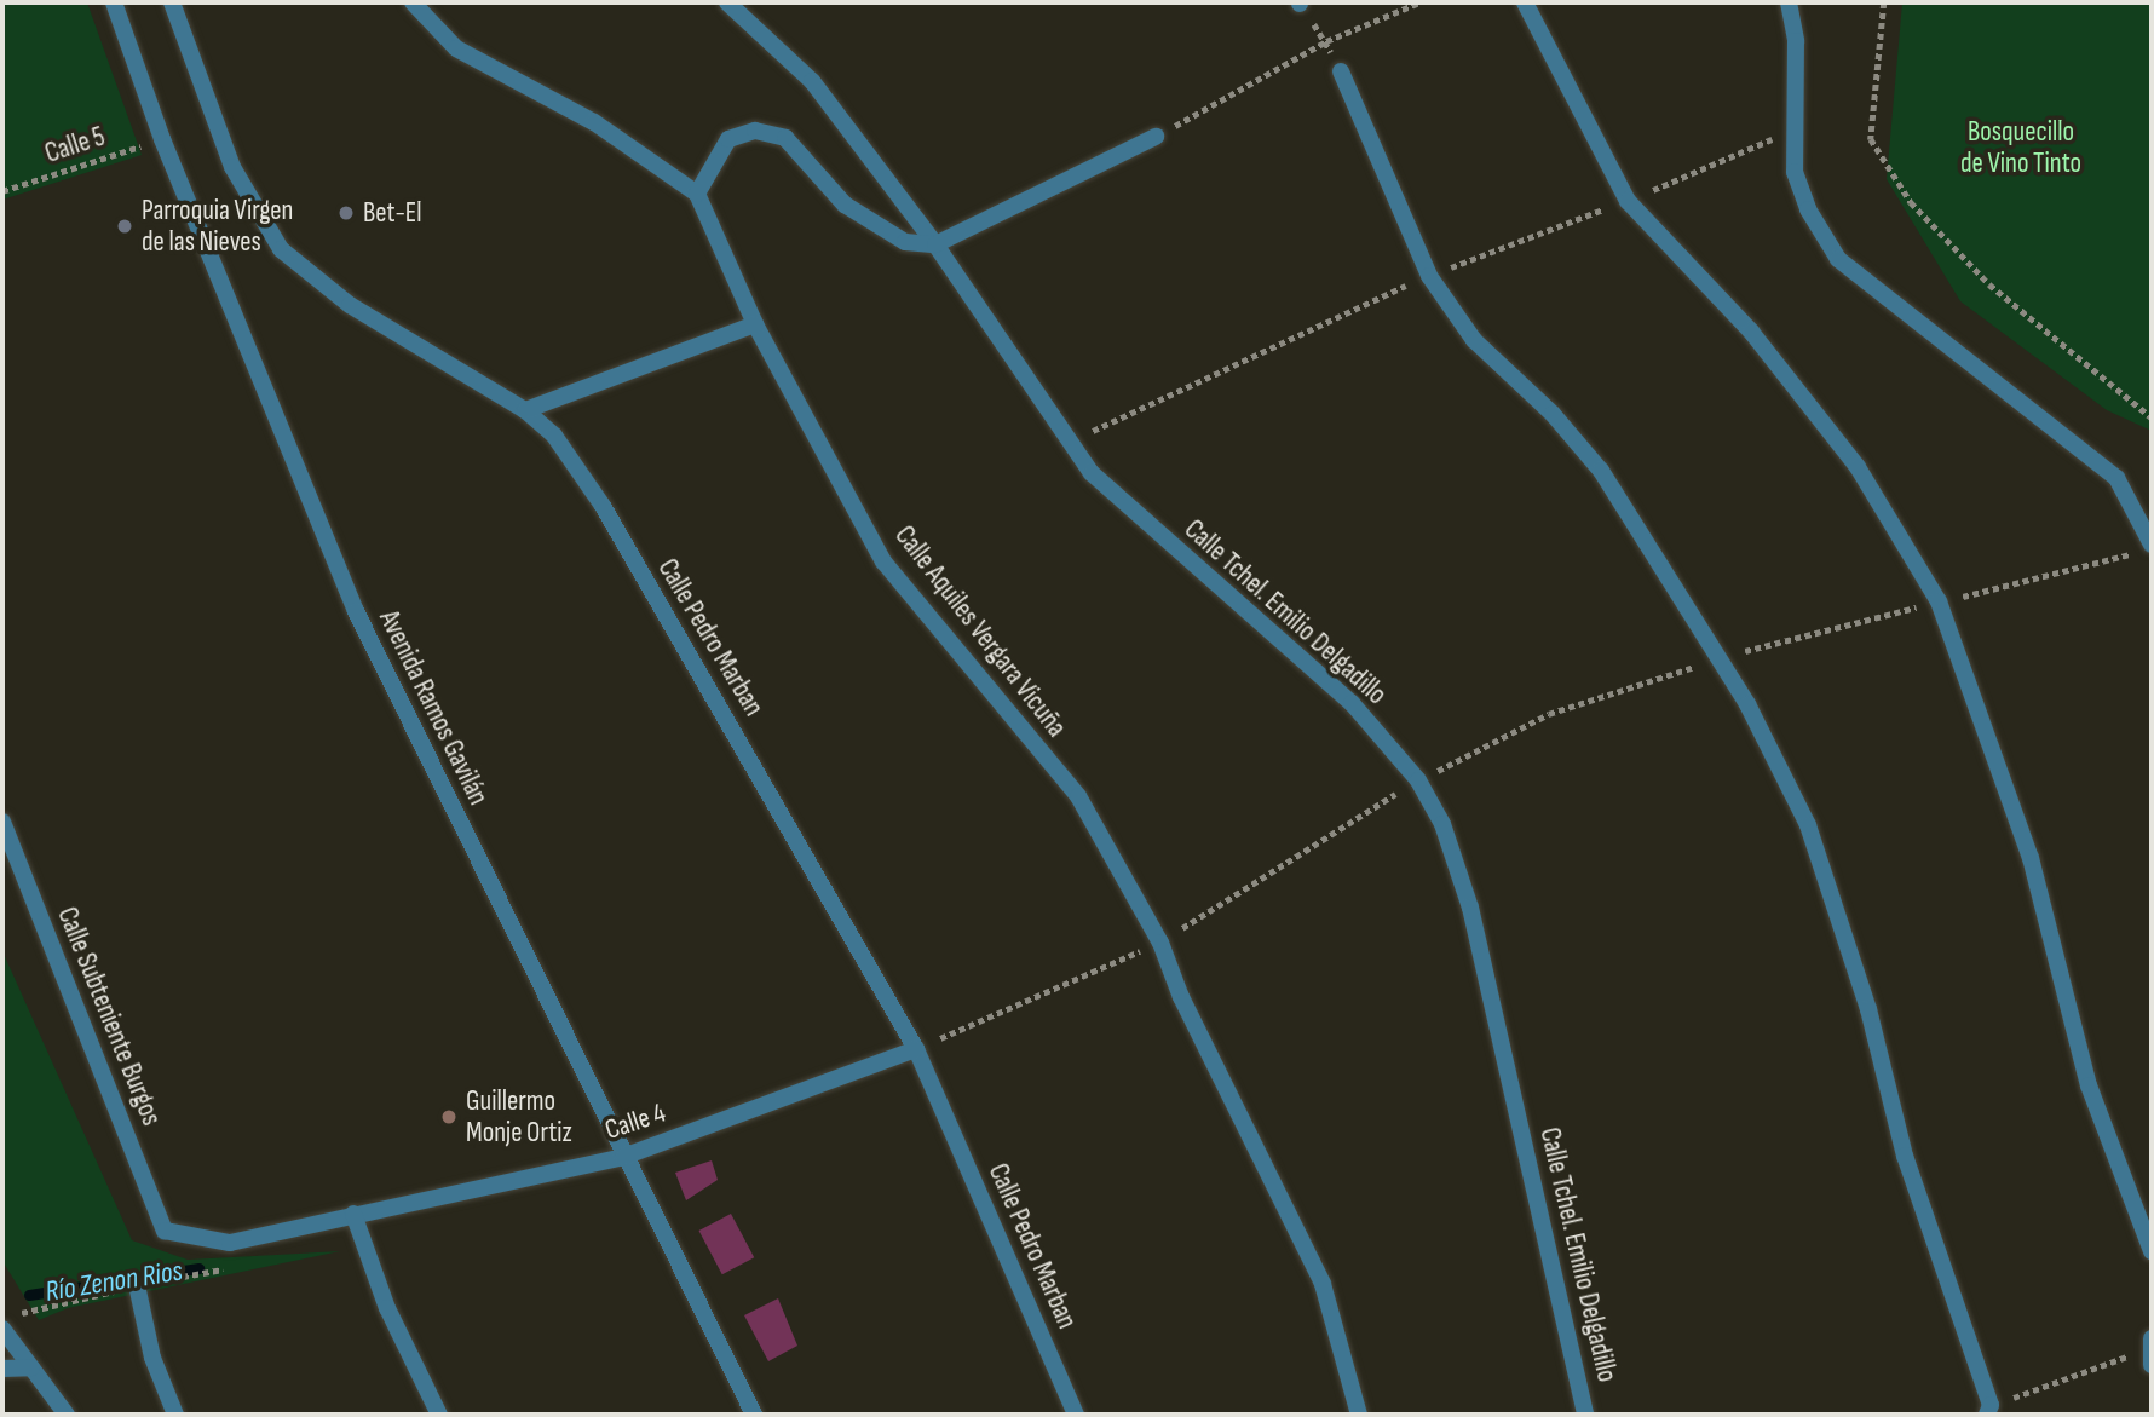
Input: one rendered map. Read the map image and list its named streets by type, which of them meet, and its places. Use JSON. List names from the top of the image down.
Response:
{
  "streets": {
    "street": [
      "Calle Tchel. Emilio Delgadillo",
      "Calle Aquiles Vergara Vicuña",
      "Calle Pedro Marban",
      "Avenida Ramos Gavilán",
      "Calle Subteniente Burgos",
      "Calle 4"
    ],
    "path": ["Calle 5"]
  },
  "crossings": [
    ["Calle 5", "Avenida Ramos Gavilán"],
    ["Calle Pedro Marban", "Calle 4"],
    ["Avenida Ramos Gavilán", "Calle 4"],
    ["Calle Subteniente Burgos", "Calle 4"]
  ],
  "water": ["Río Zenon Rios"],
  "parks": ["Bosquecillo de Vino Tinto"],
  "places": ["Bet-El", "Parroquia Virgen de las Nieves", "Guillermo Monje Ortiz"]
}
